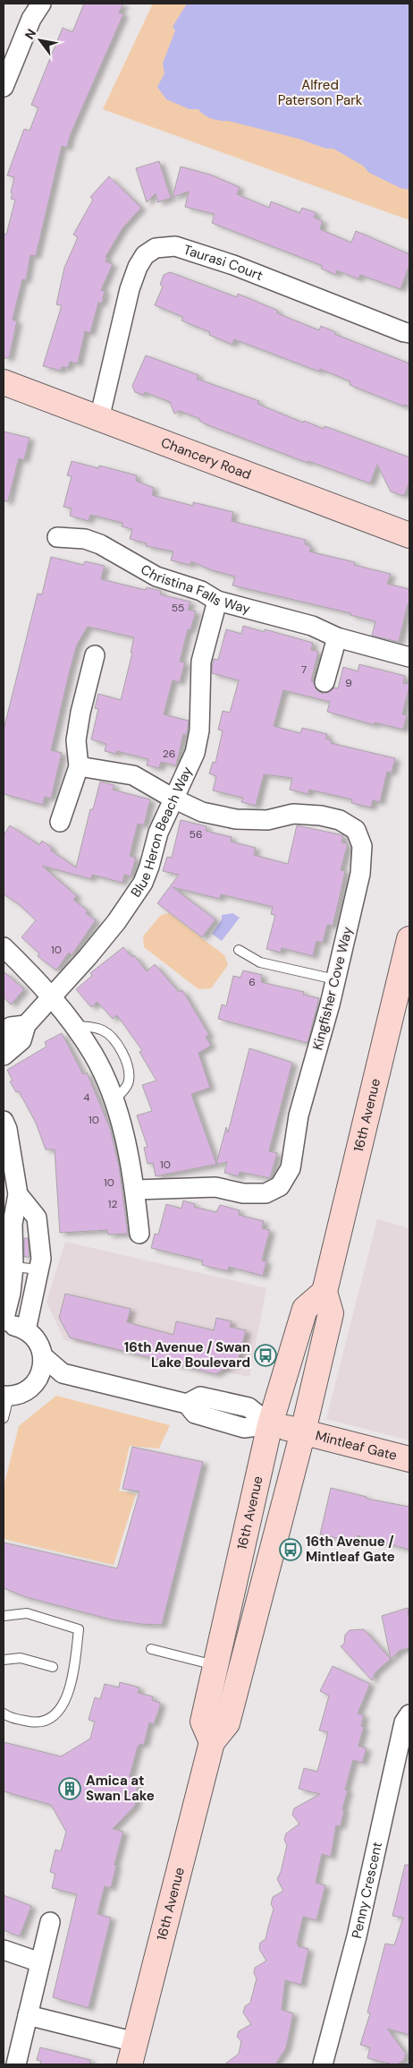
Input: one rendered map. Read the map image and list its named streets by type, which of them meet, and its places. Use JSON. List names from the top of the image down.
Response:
{
  "streets": {
    "main road": ["Chancery Road", "16th Avenue", "Mintleaf Gate"],
    "street": [
      "Taurasi Court",
      "Christina Falls Way",
      "Blue Heron Beach Way",
      "Kingfisher Cove Way",
      "Penny Crescent"
    ]
  },
  "crossings": [
    ["Taurasi Court", "Chancery Road"],
    ["Christina Falls Way", "Blue Heron Beach Way"],
    ["Blue Heron Beach Way", "Kingfisher Cove Way"],
    ["16th Avenue", "Mintleaf Gate"]
  ],
  "parks": ["Alfred Paterson Park"],
  "places": {
    "bus stop": ["16th Avenue / Swan Lake Boulevard", "16th Avenue / Mintleaf Gate"],
    "building": ["Amica at Swan Lake"]
  },
  "house_numbers": [
    "55",
    "7",
    "9",
    "26",
    "56",
    "10",
    "6",
    "4",
    "10",
    "10",
    "10",
    "12"
  ],
  "north": "top left"
}
